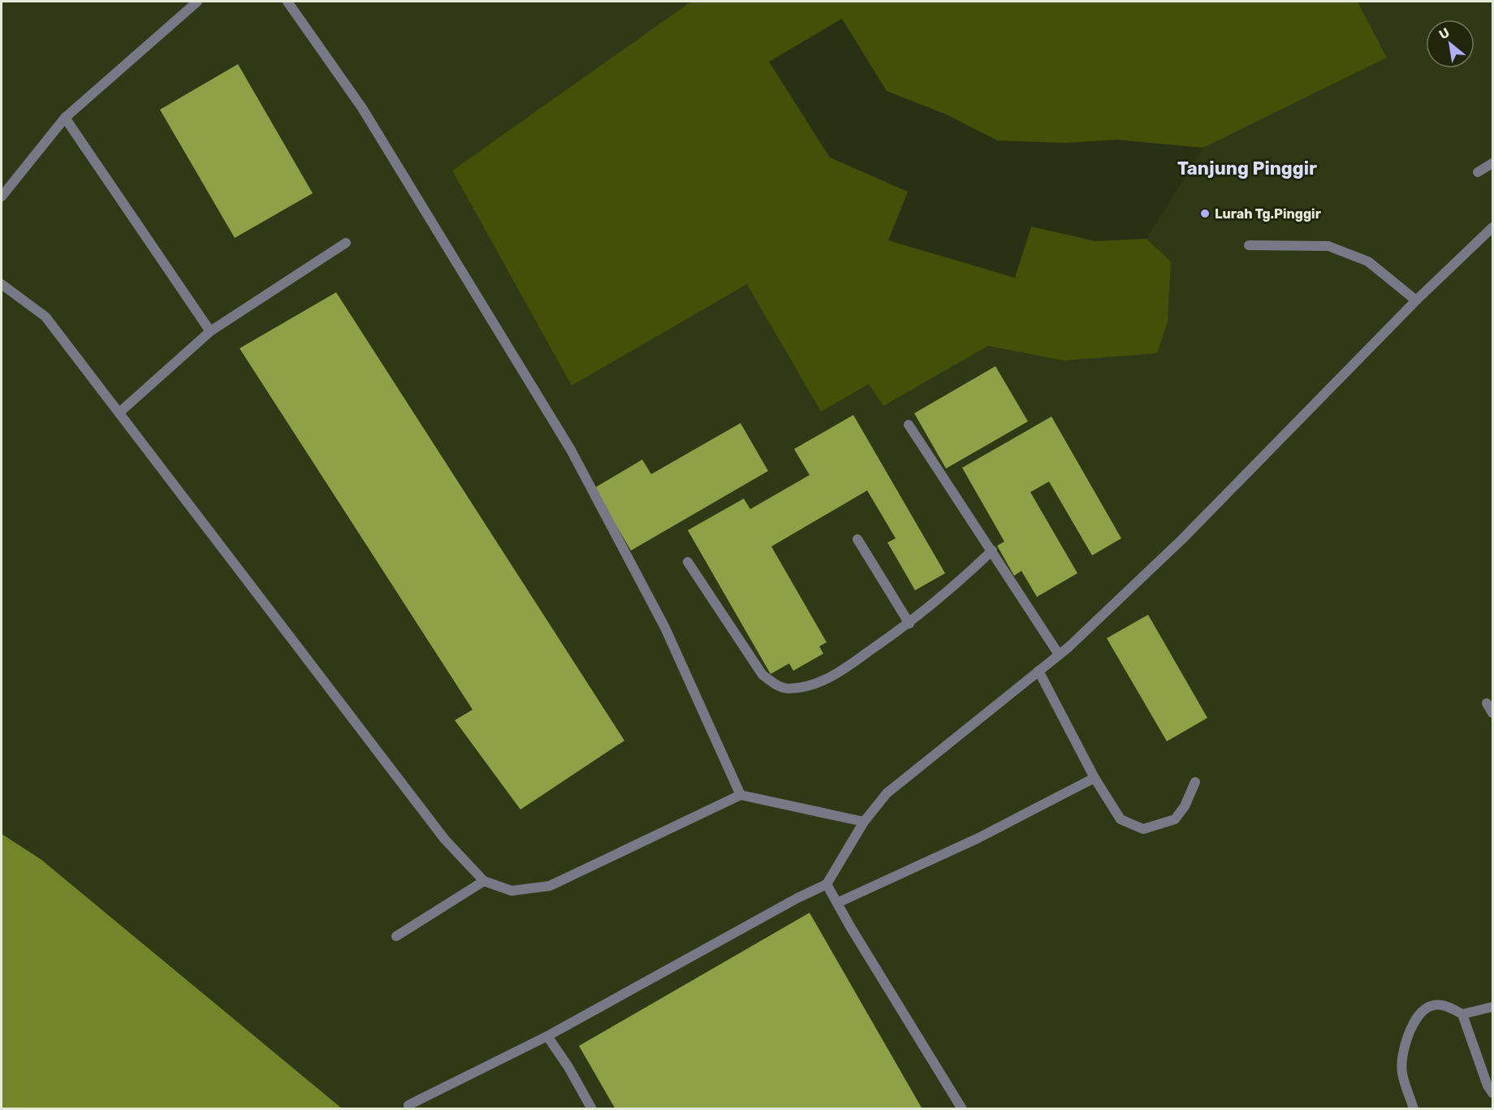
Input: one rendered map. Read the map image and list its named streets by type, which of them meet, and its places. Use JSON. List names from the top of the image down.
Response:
{
  "districts": ["Tanjung Pinggir"],
  "places": ["Lurah Tg.Pinggir"],
  "north": "top left"
}
